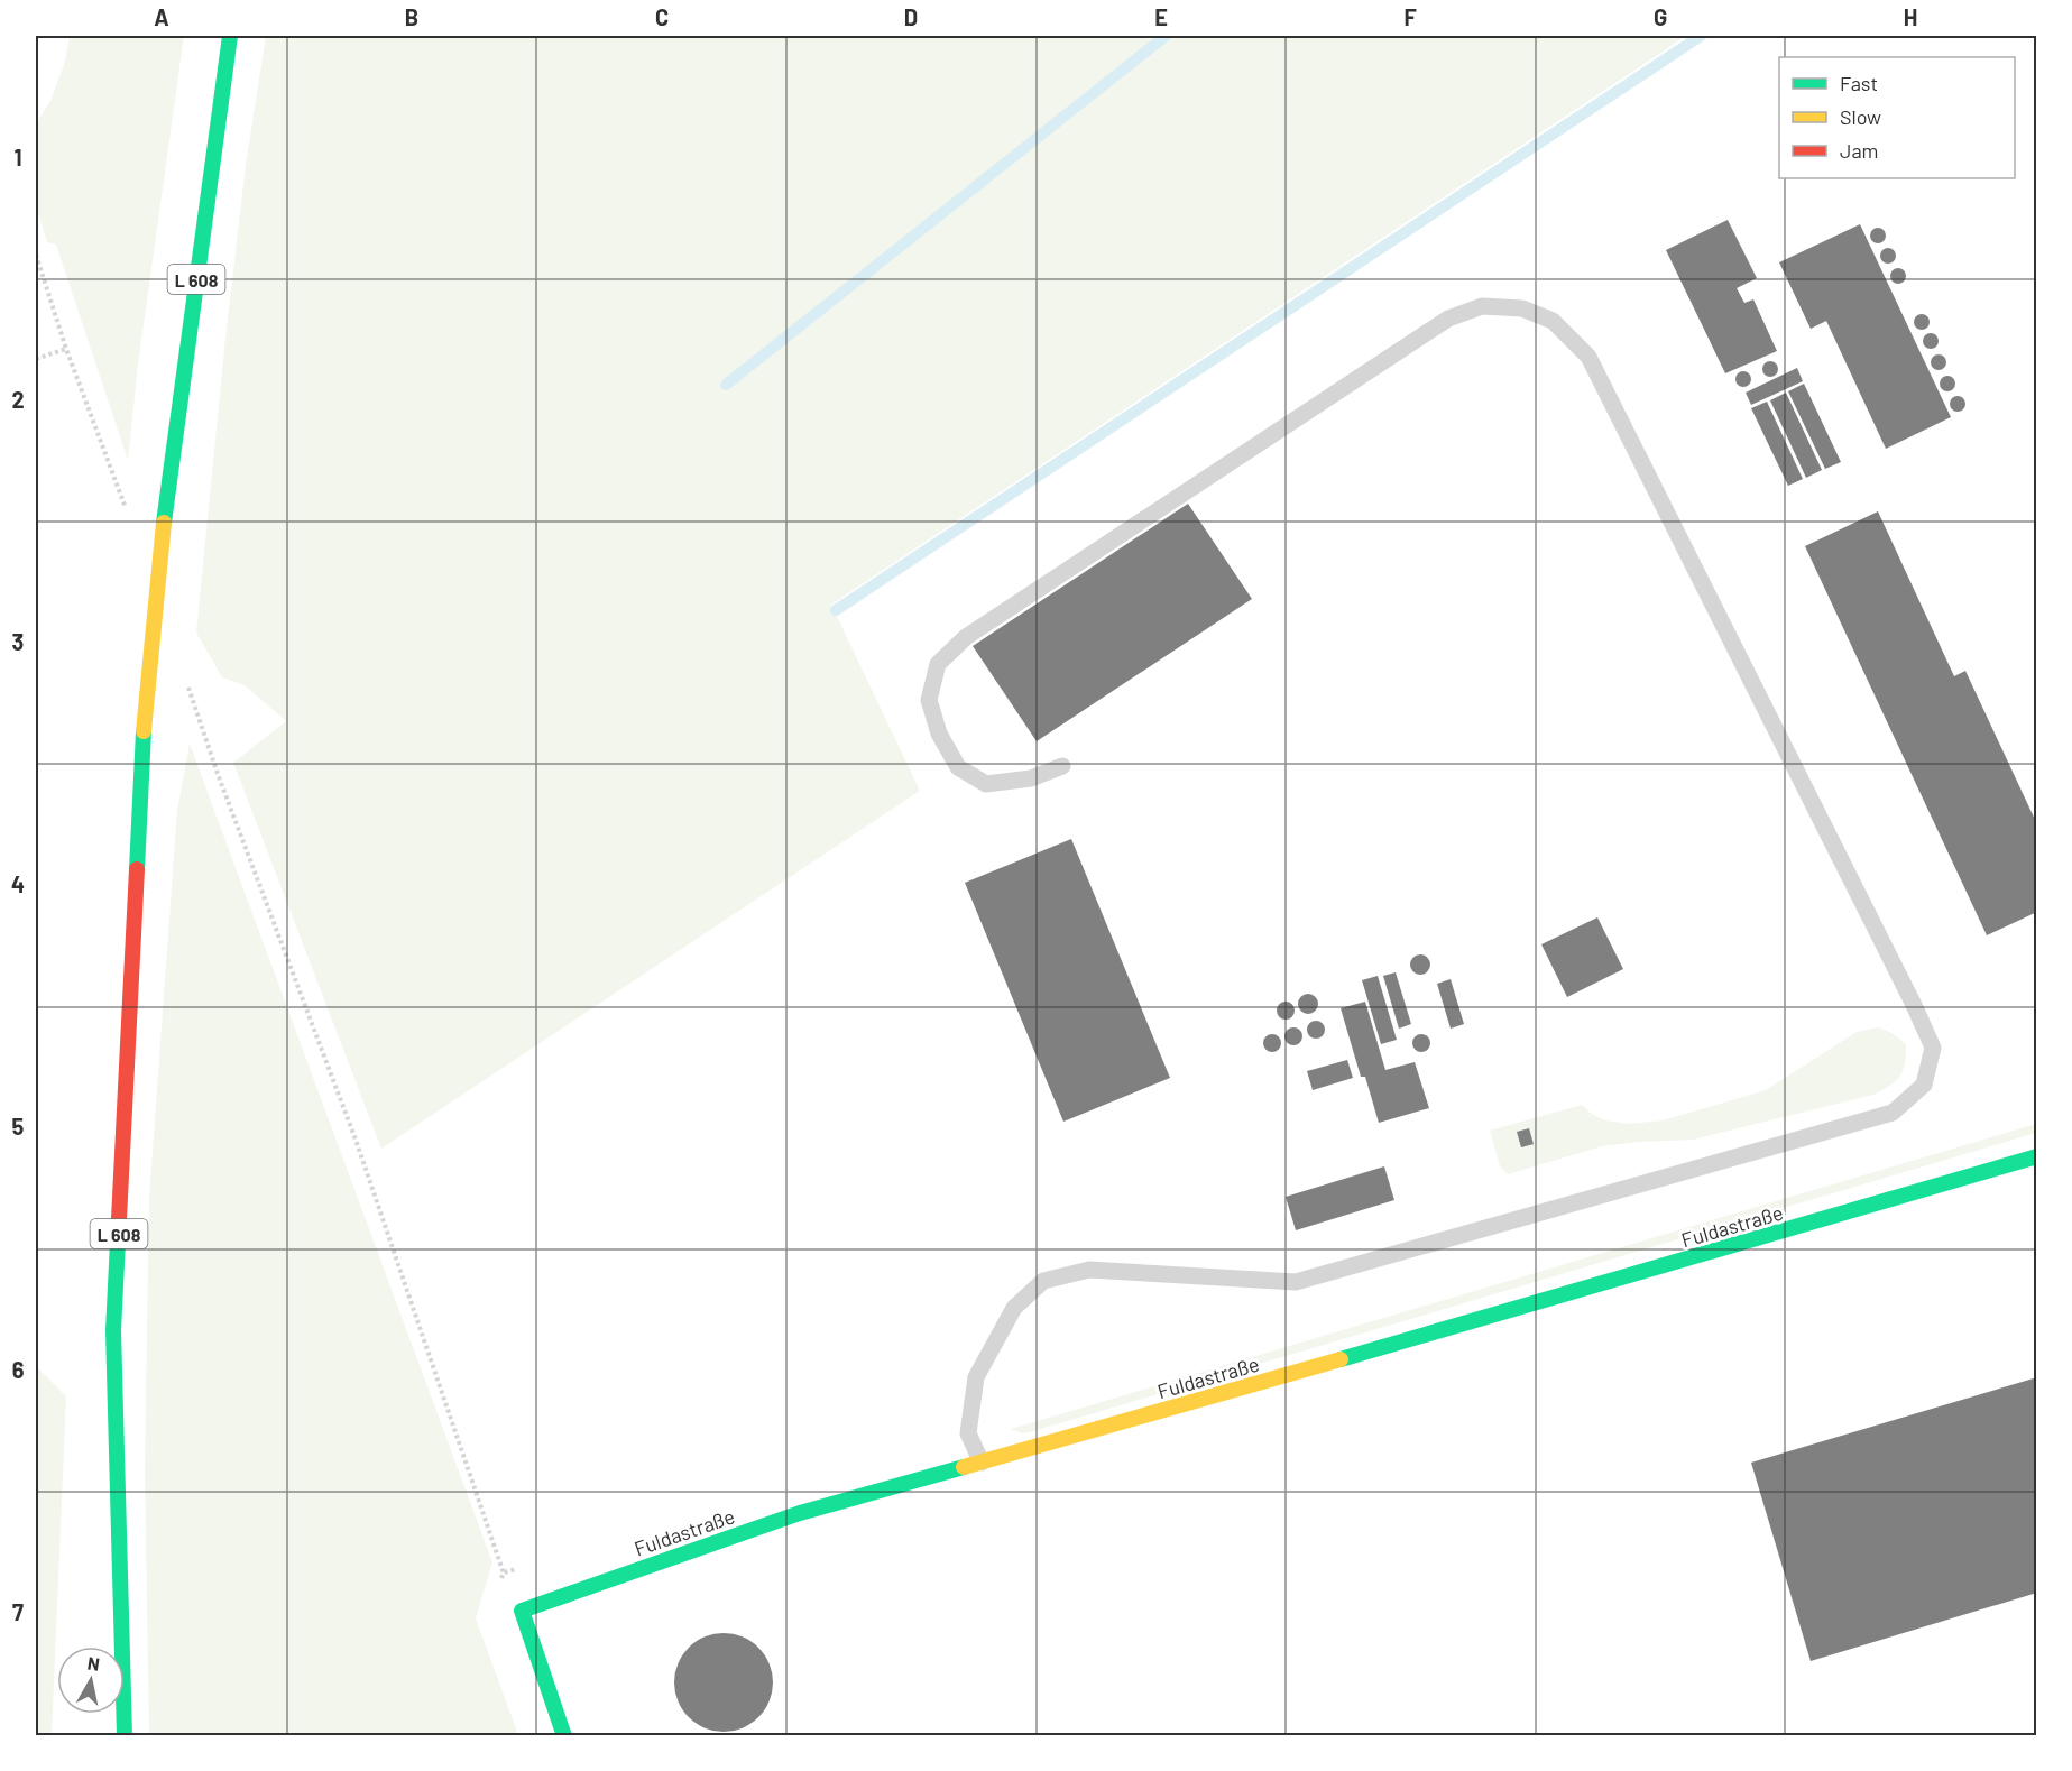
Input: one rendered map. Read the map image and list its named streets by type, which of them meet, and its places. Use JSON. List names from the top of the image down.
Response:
{
  "streets": {
    "street": ["L 608", "Fuldastraße"]
  },
  "legend": ["Fast", "Slow", "Jam"],
  "north": "top",
  "grid": {
    "columns": [
      "A",
      "B",
      "C",
      "D",
      "E",
      "F",
      "G",
      "H"
    ],
    "rows": [
      "1",
      "2",
      "3",
      "4",
      "5",
      "6",
      "7"
    ]
  }
}
